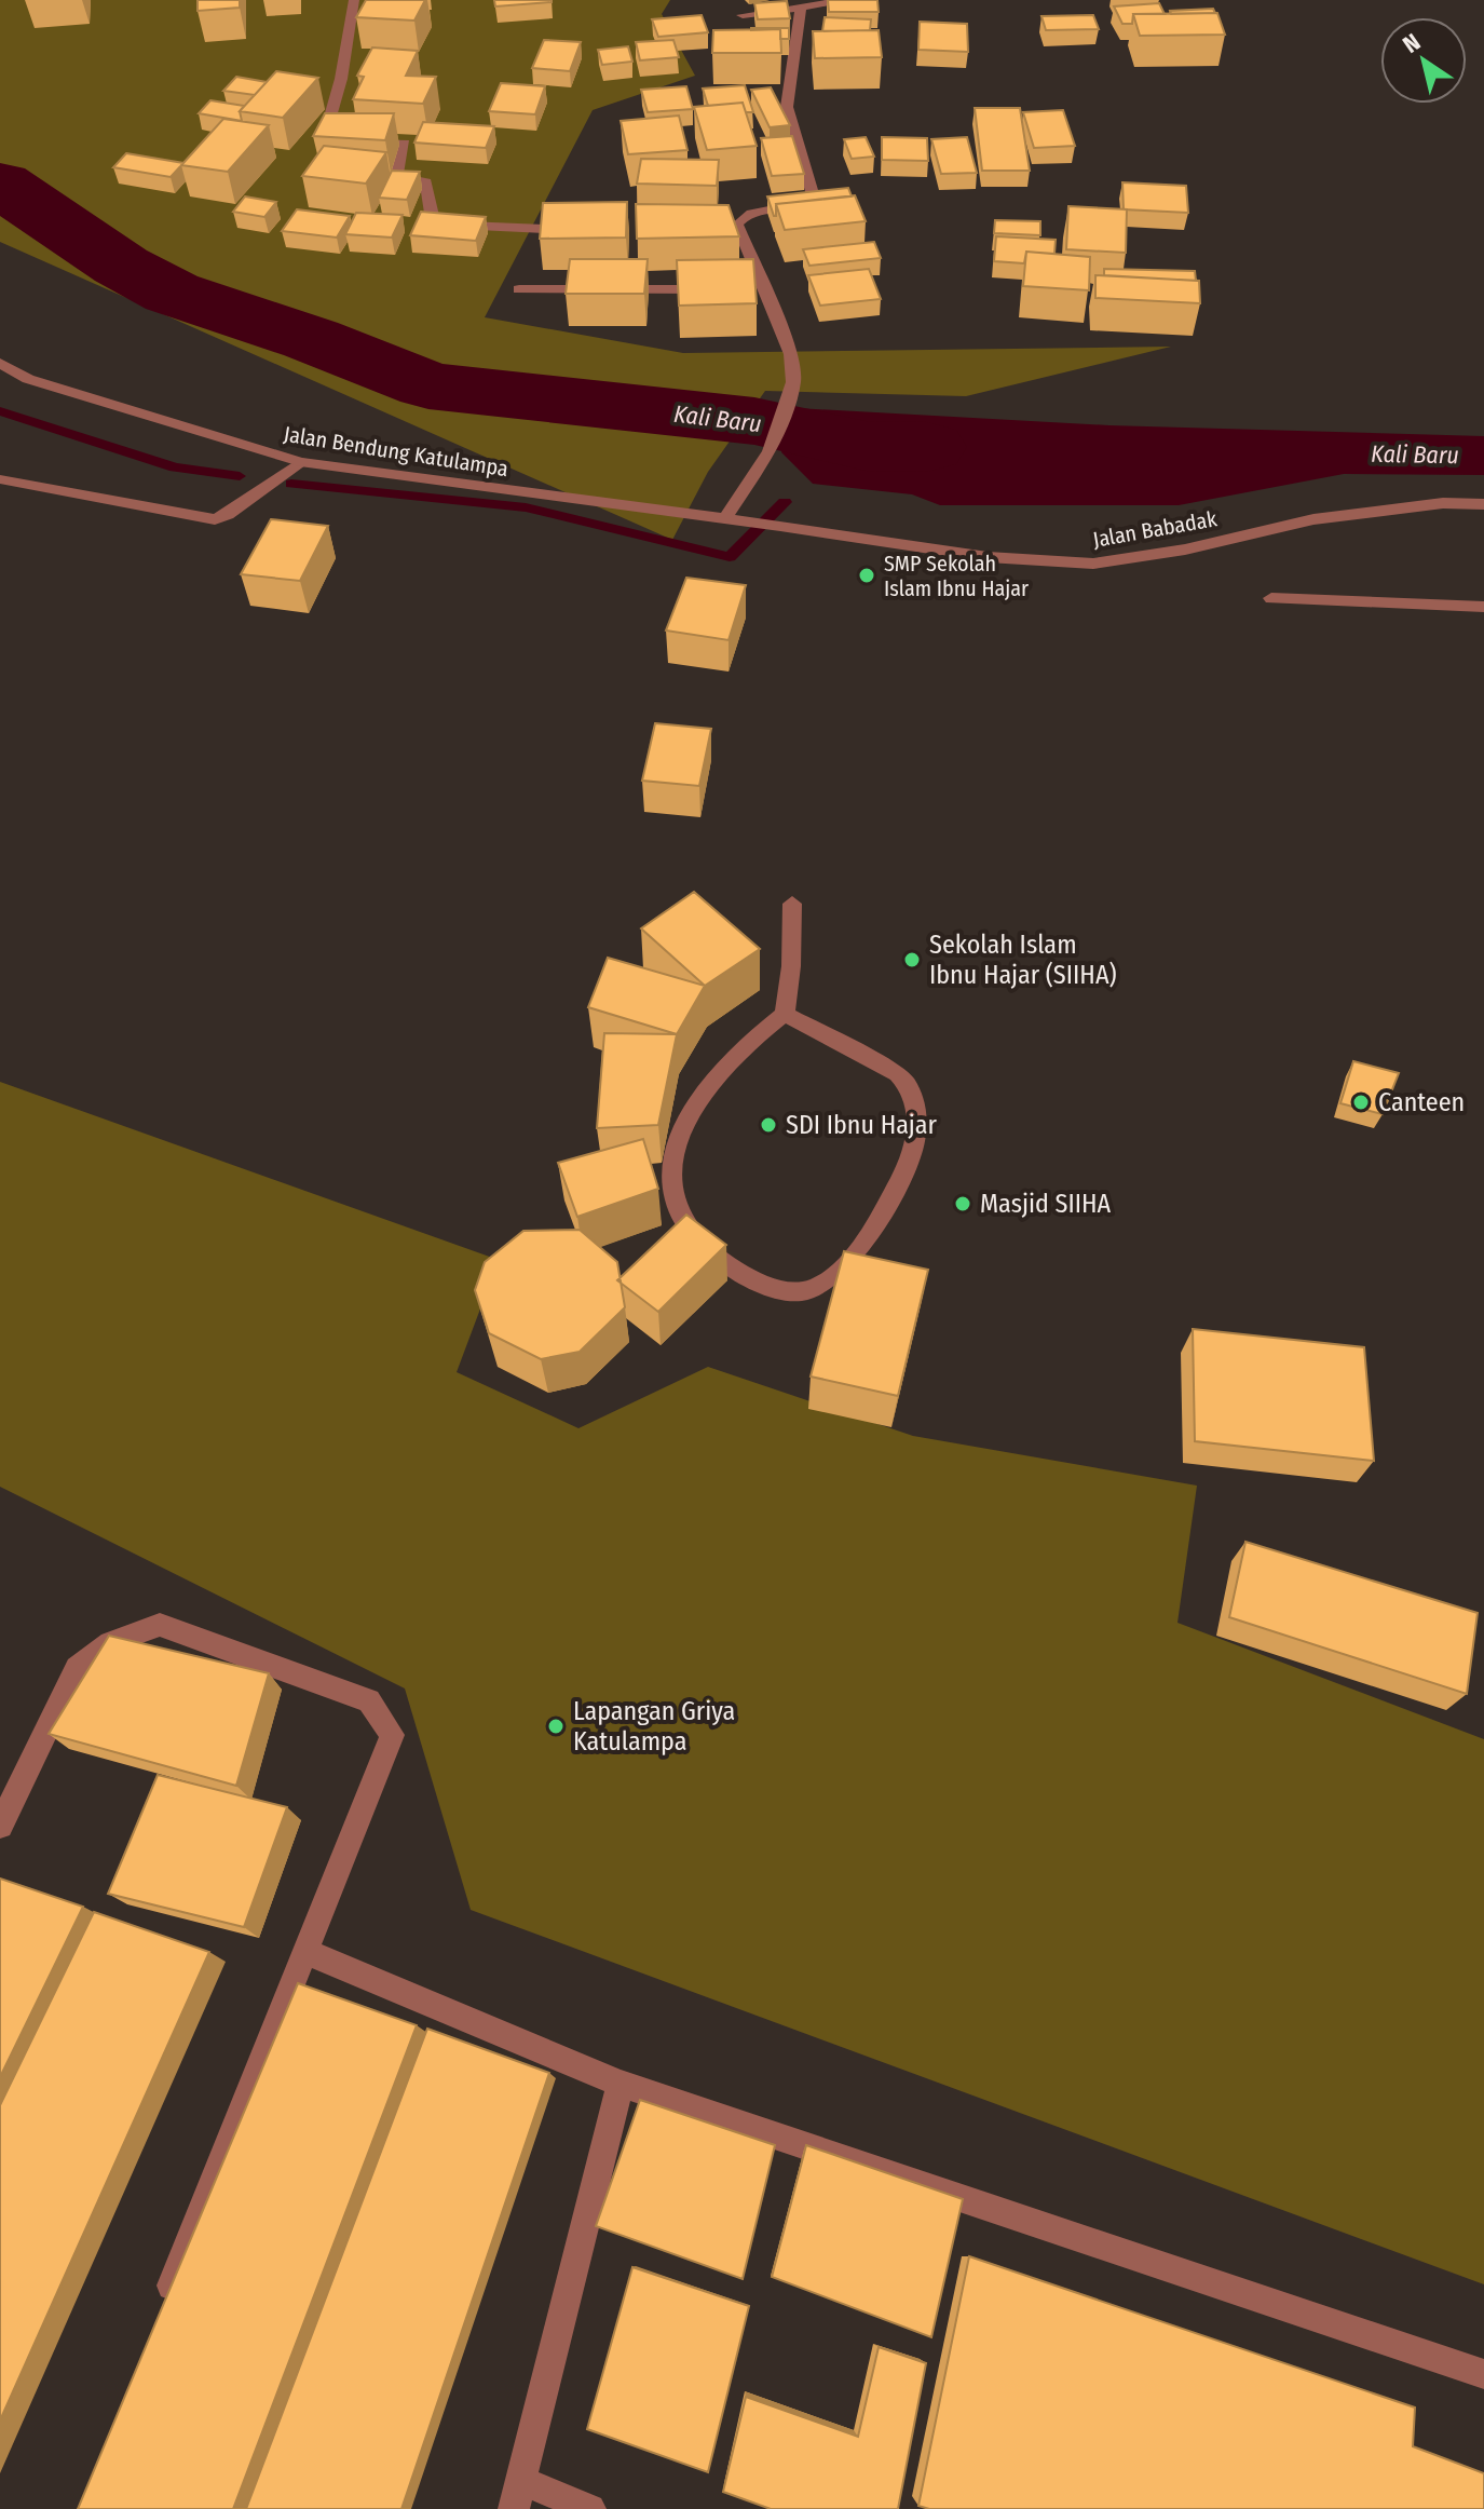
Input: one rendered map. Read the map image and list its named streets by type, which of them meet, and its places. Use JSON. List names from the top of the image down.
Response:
{
  "streets": {
    "street": ["Jalan Bendung Katulampa", "Jalan Babadak"]
  },
  "crossings": [
    ["Jalan Bendung Katulampa", "Jalan Babadak"]
  ],
  "water": ["Kali Baru"],
  "places": [
    "SMP Sekolah Islam Ibnu Hajar",
    "Sekolah Islam Ibnu Hajar (SIIHA)",
    "Canteen",
    "SDI Ibnu Hajar",
    "Masjid SIIHA",
    "Lapangan Griya Katulampa"
  ],
  "north": "top left"
}
